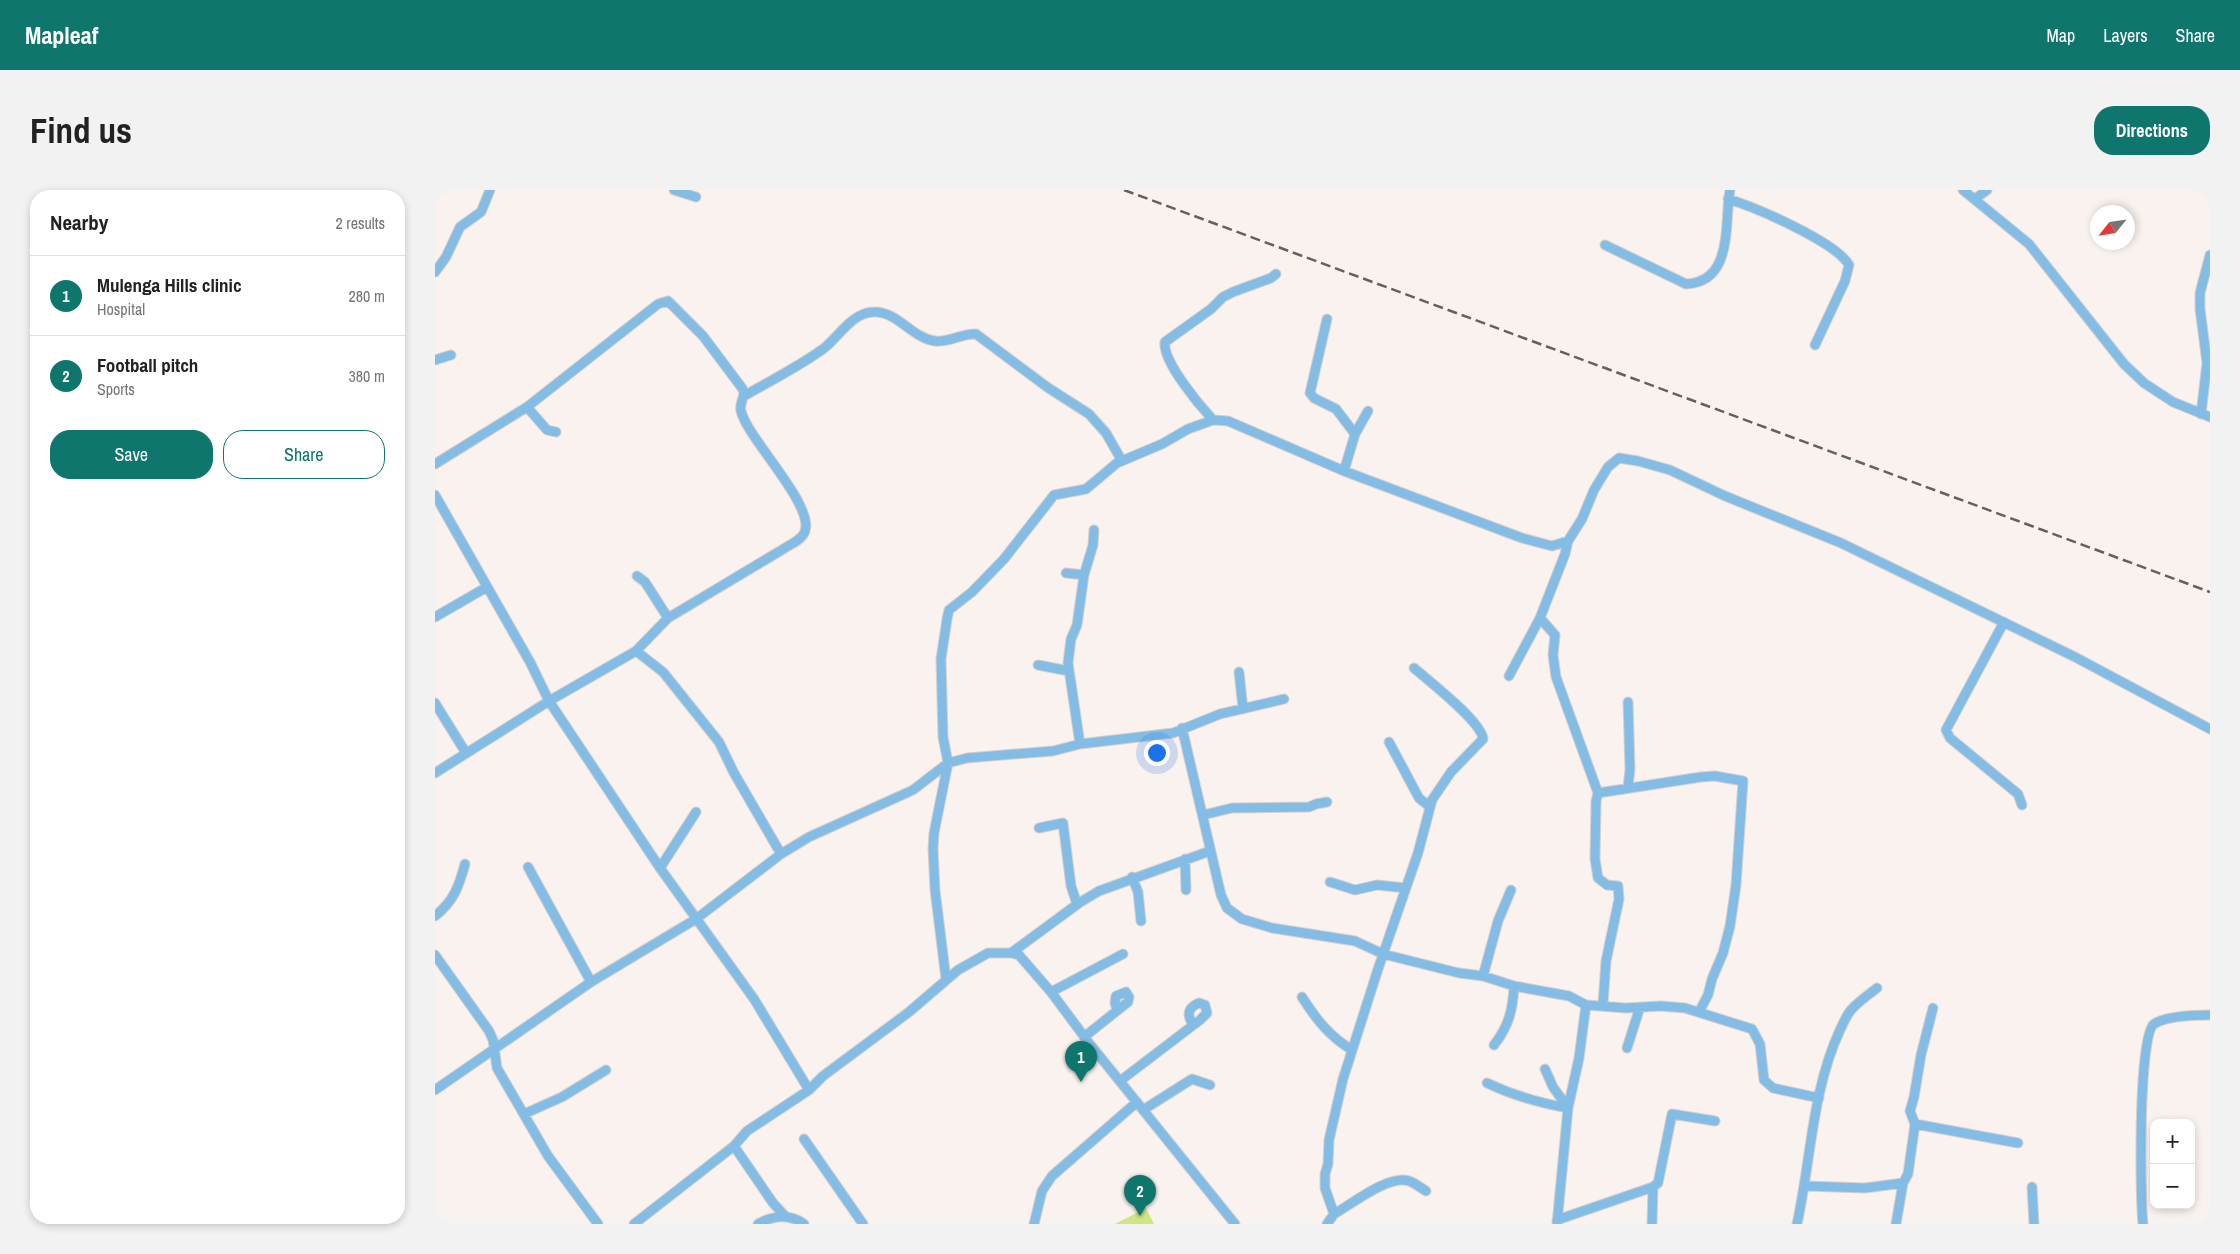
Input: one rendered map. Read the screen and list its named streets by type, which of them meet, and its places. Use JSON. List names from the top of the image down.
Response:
{
  "north": "bottom left",
  "page": {
    "header": "Mapleaf",
    "nav": ["Map", "Layers", "Share"],
    "buttons": [
      "Directions",
      ["Save", "Share"]
    ],
    "title": "Find us",
    "heading": ["Nearby", "2 results"],
    "list": [
      {
        "mark": "1",
        "name": "Mulenga Hills clinic",
        "note": "Hospital",
        "value": "280 m"
      },
      {
        "mark": "2",
        "name": "Football pitch",
        "note": "Sports",
        "value": "380 m"
      }
    ],
    "pins": ["1", "2"],
    "map_buttons": ["+", "−"]
  }
}
